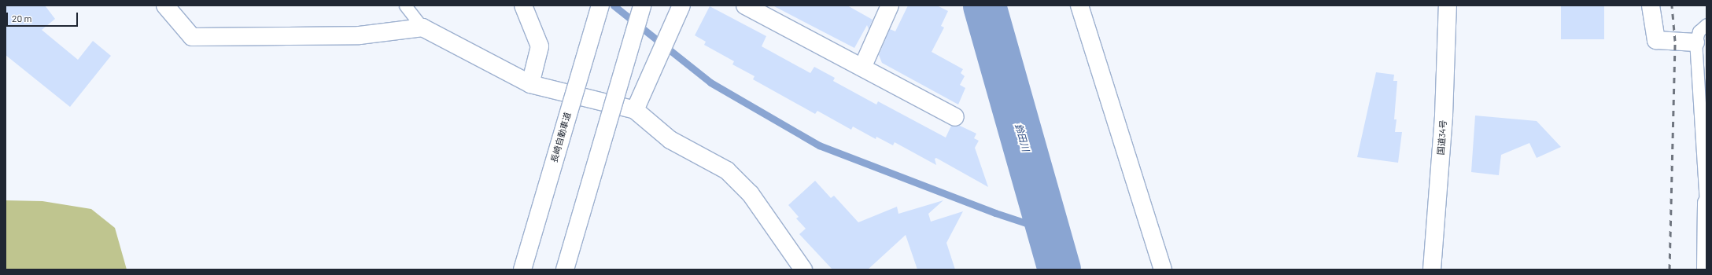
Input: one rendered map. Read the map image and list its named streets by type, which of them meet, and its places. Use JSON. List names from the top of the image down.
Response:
{
  "streets": {
    "main road": ["長崎自動車道", "国道34号"]
  },
  "water": ["鈴田川"],
  "scale_bar": "20 m"
}
